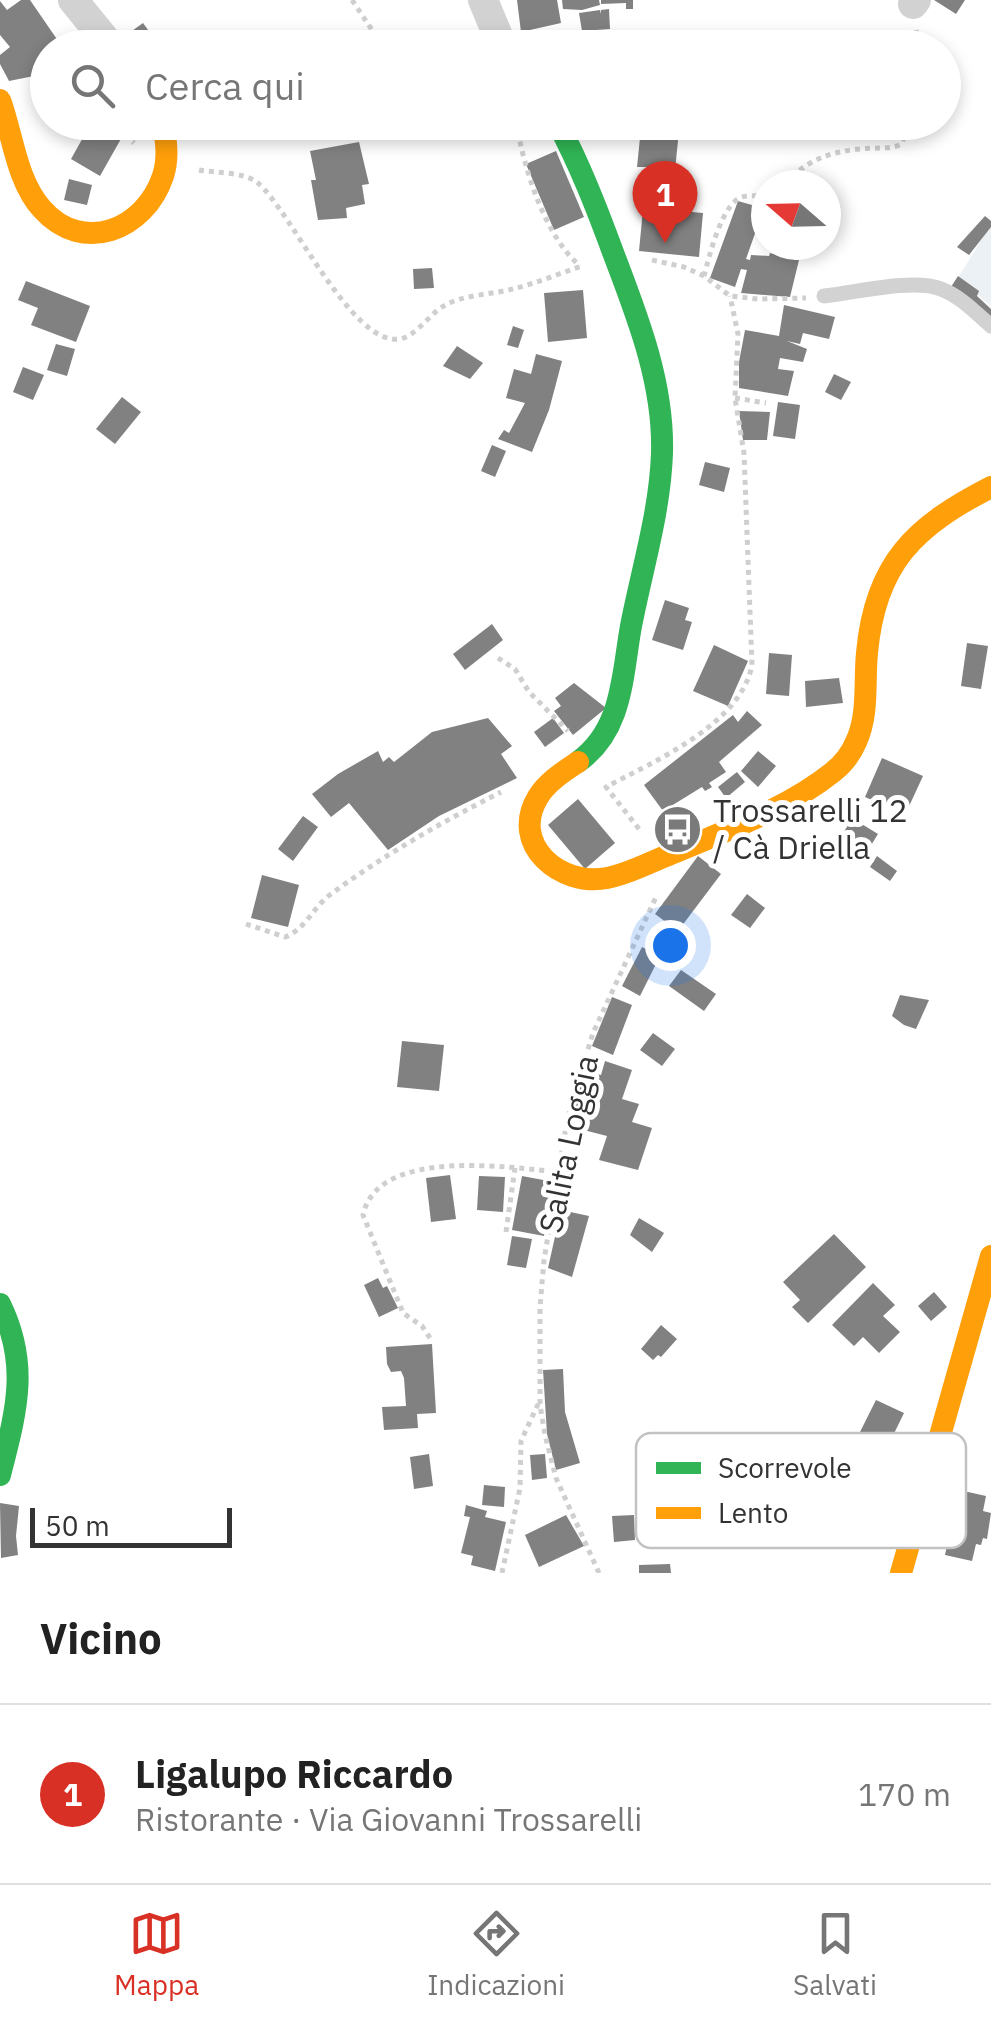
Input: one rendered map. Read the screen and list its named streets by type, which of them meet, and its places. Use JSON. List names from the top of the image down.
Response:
{
  "streets": {
    "path": ["Salita Loggia"]
  },
  "places": {
    "bus stop": ["Trossarelli 12 / Cà Driella"]
  },
  "legend": ["Scorrevole", "Lento"],
  "scale_bar": "50 m",
  "north": "left",
  "page": {
    "search": "Cerca qui",
    "pins": "1",
    "scale": "50 m",
    "heading": "Vicino",
    "list": [
      {
        "mark": "1",
        "name": "Ligalupo Riccardo",
        "note": "Ristorante · Via Giovanni Trossarelli",
        "value": "170 m"
      }
    ],
    "nav": ["Mappa", "Indicazioni", "Salvati"]
  }
}
